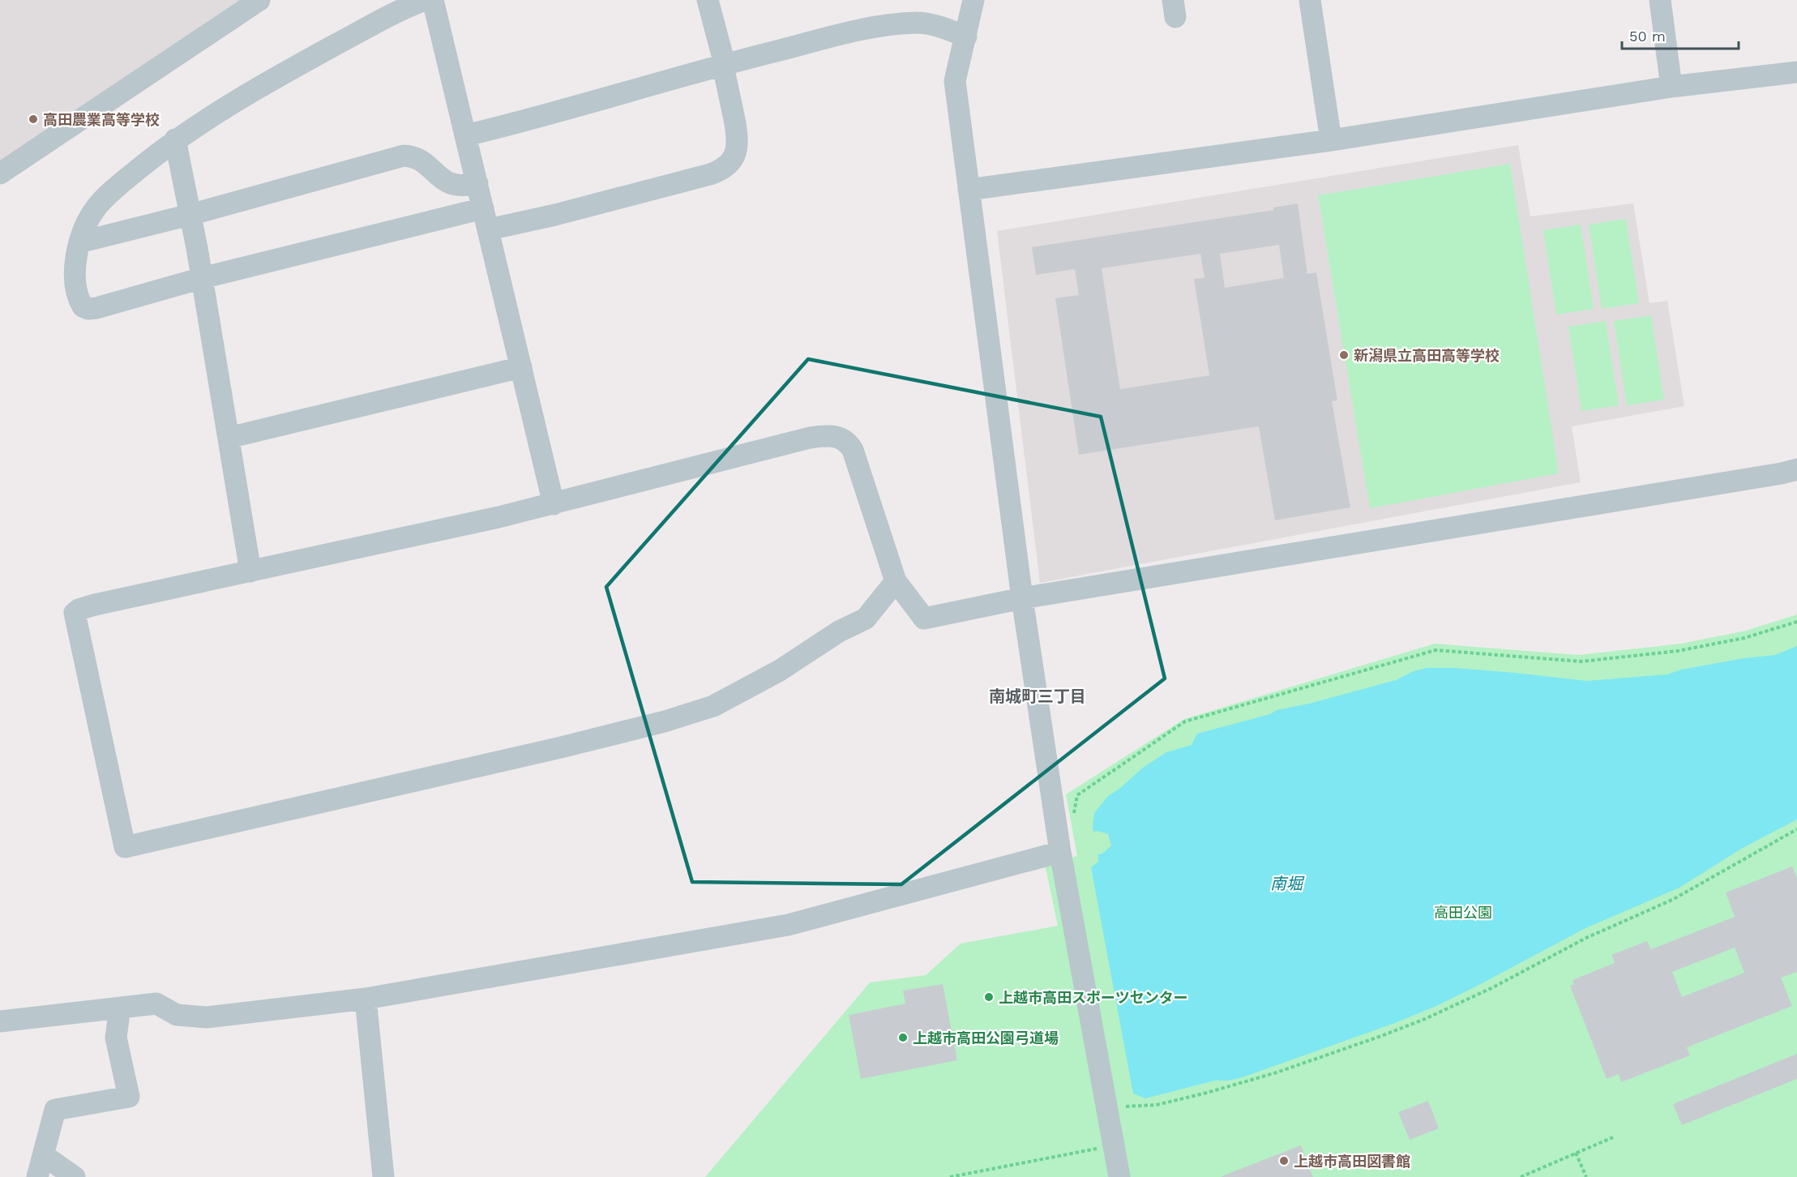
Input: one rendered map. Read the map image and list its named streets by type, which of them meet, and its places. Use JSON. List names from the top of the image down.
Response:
{
  "districts": ["南城町三丁目"],
  "water": ["南堀"],
  "parks": ["高田公園"],
  "places": [
    "高田農業高等学校",
    "新潟県立高田高等学校",
    "上越市高田スポーツセンター",
    "上越市高田公園弓道場",
    "上越市高田図書館"
  ],
  "scale_bar": "50 m"
}
